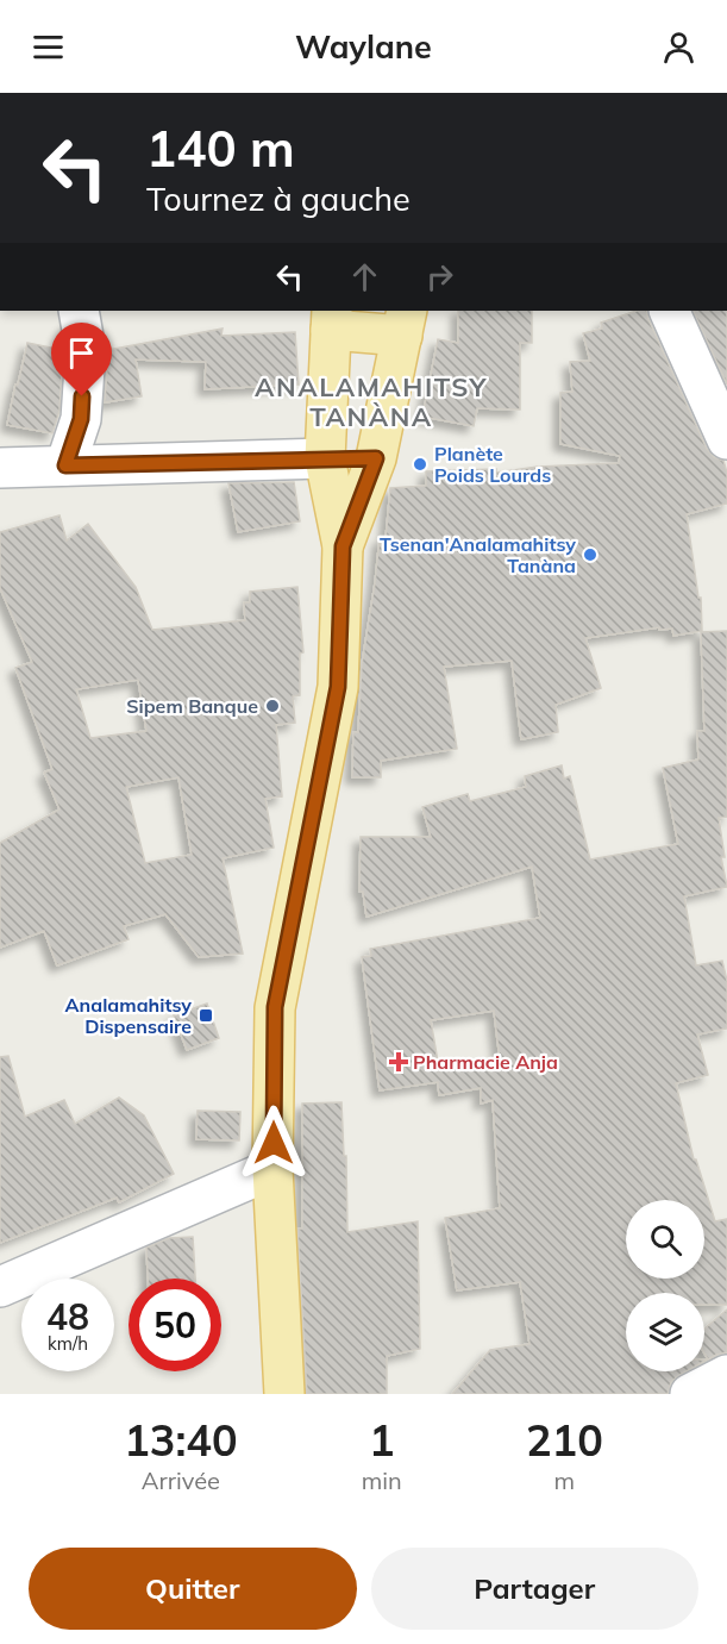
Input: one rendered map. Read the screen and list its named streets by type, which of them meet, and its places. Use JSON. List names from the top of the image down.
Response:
{
  "districts": ["ANALAMAHITSY TANÀNA"],
  "places": {
    "other": ["Planète Poids Lourds", "Tsenan'Analamahitsy Tanàna", "Sipem Banque"],
    "transit": ["Analamahitsy Dispensaire"],
    "health": ["Pharmacie Anja"]
  },
  "page": {
    "header": "Waylane",
    "turn": ["140 m", "Tournez à gauche"],
    "speed": "48 km/h",
    "limit": "50",
    "eta": [
      "13:40",
      "Arrivée",
      "1",
      "min",
      "210",
      "m"
    ],
    "buttons": ["Quitter", "Partager"]
  }
}
